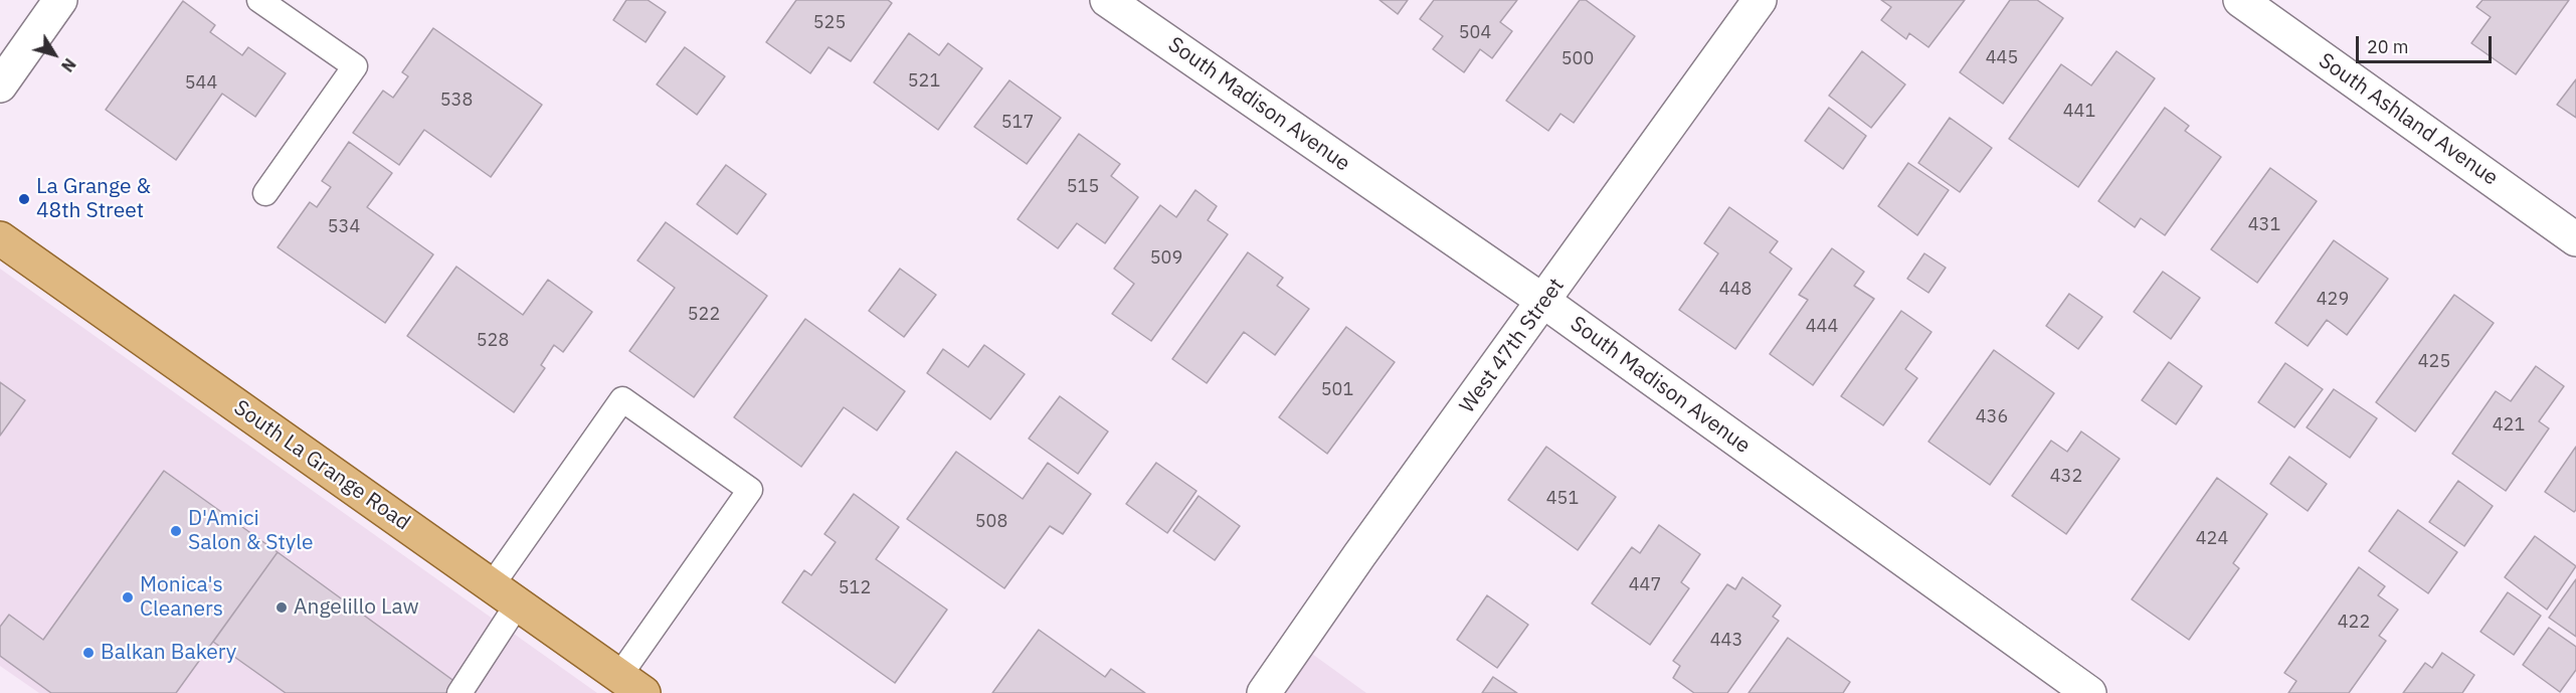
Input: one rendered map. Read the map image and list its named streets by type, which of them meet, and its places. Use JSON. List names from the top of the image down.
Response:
{
  "streets": {
    "main road": ["South La Grange Road"],
    "street": ["South Madison Avenue", "South Ashland Avenue", "West 47th Street"]
  },
  "crossings": [
    ["South Madison Avenue", "West 47th Street"]
  ],
  "places": [
    "La Grange & 48th Street",
    "D'Amici Salon & Style",
    "Monica's Cleaners",
    "Angelillo Law",
    "Balkan Bakery"
  ],
  "house_numbers": [
    "525",
    "504",
    "445",
    "500",
    "521",
    "544",
    "538",
    "441",
    "517",
    "515",
    "431",
    "534",
    "509",
    "448",
    "429",
    "522",
    "444",
    "528",
    "425",
    "501",
    "436",
    "421",
    "432",
    "451",
    "508",
    "424",
    "447",
    "512",
    "422",
    "443"
  ],
  "scale_bar": "20 m",
  "north": "bottom right"
}
